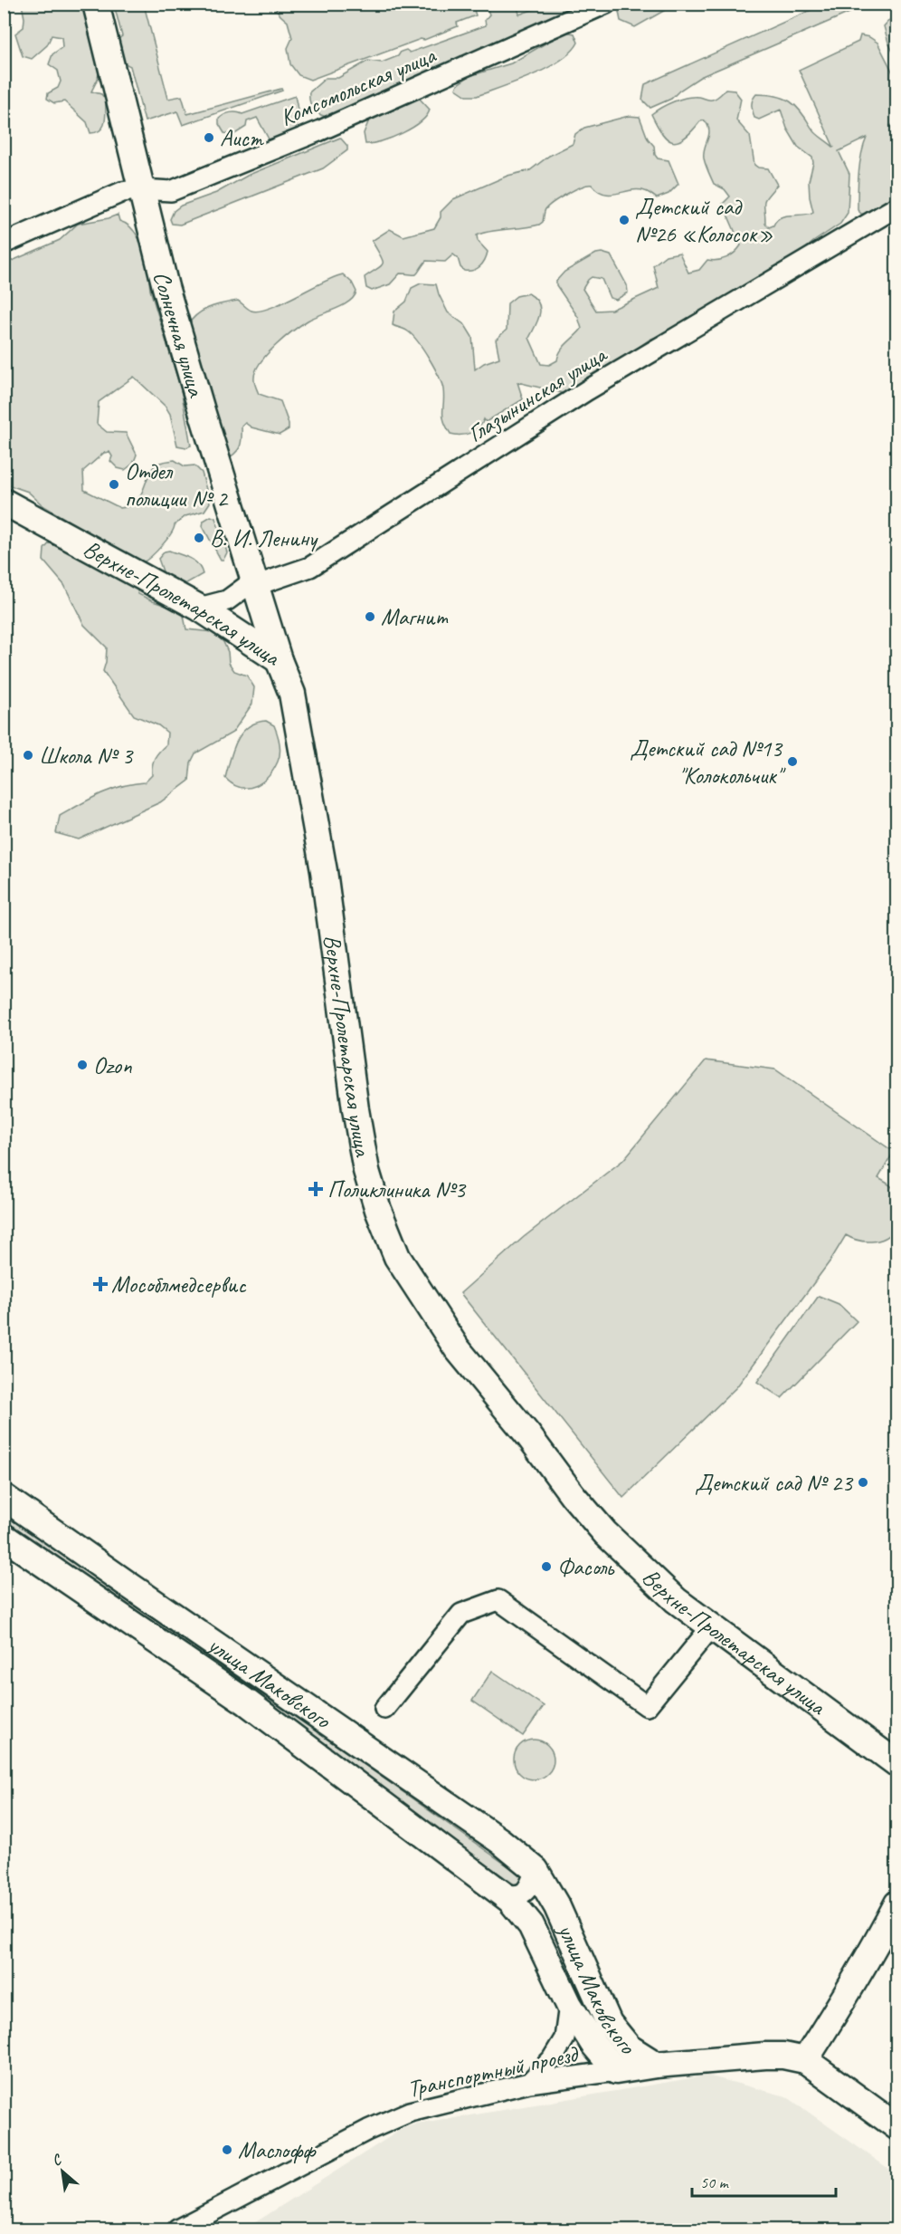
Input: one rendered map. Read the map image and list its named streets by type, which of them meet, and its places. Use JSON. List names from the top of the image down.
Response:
{
  "streets": {
    "street": [
      "Комсомольская улица",
      "Солнечная улица",
      "Глазынинская улица",
      "Верхне-Пролетарская улица",
      "улица Маковского",
      "Транспортный проезд"
    ]
  },
  "crossings": [
    ["Комсомольская улица", "Солнечная улица"],
    ["Солнечная улица", "Глазынинская улица"],
    ["Солнечная улица", "Верхне-Пролетарская улица"],
    ["Глазынинская улица", "Верхне-Пролетарская улица"],
    ["улица Маковского", "Транспортный проезд"]
  ],
  "places": {
    "other": [
      "Аист",
      "Детский сад №26 «Колосок»",
      "Отдел полиции № 2",
      "В. И. Ленину",
      "Магнит",
      "Школа № 3",
      "Детский сад №13 \"Колокольчик\"",
      "Ozon",
      "Детский сад № 23",
      "Фасоль",
      "Маслофф"
    ],
    "health": ["Поликлиника №3", "Мособлмедсервис"]
  },
  "scale_bar": "50 m",
  "north": "top left"
}
